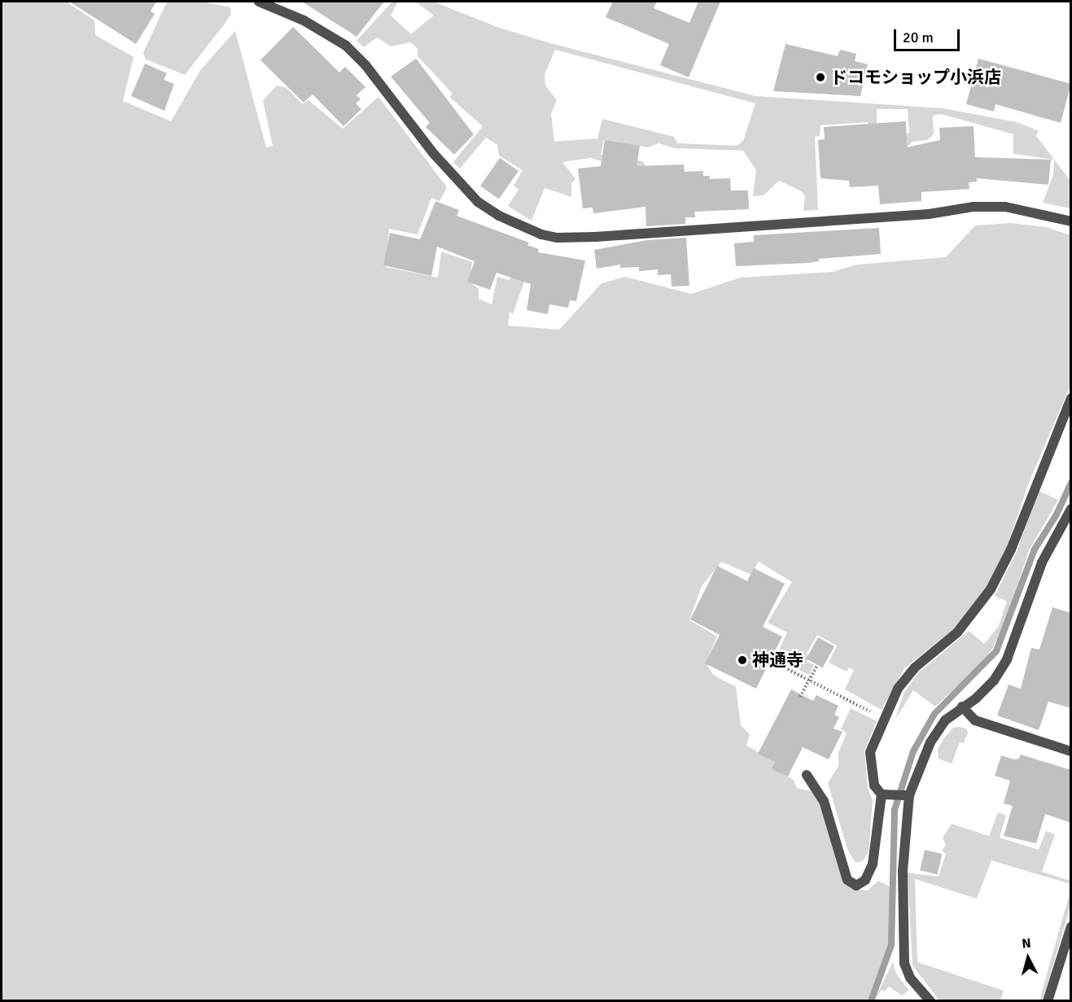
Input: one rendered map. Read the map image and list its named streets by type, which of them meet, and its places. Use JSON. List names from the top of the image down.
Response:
{
  "places": ["ドコモショップ小浜店", "神通寺"],
  "scale_bar": "20 m",
  "north": "top"
}
